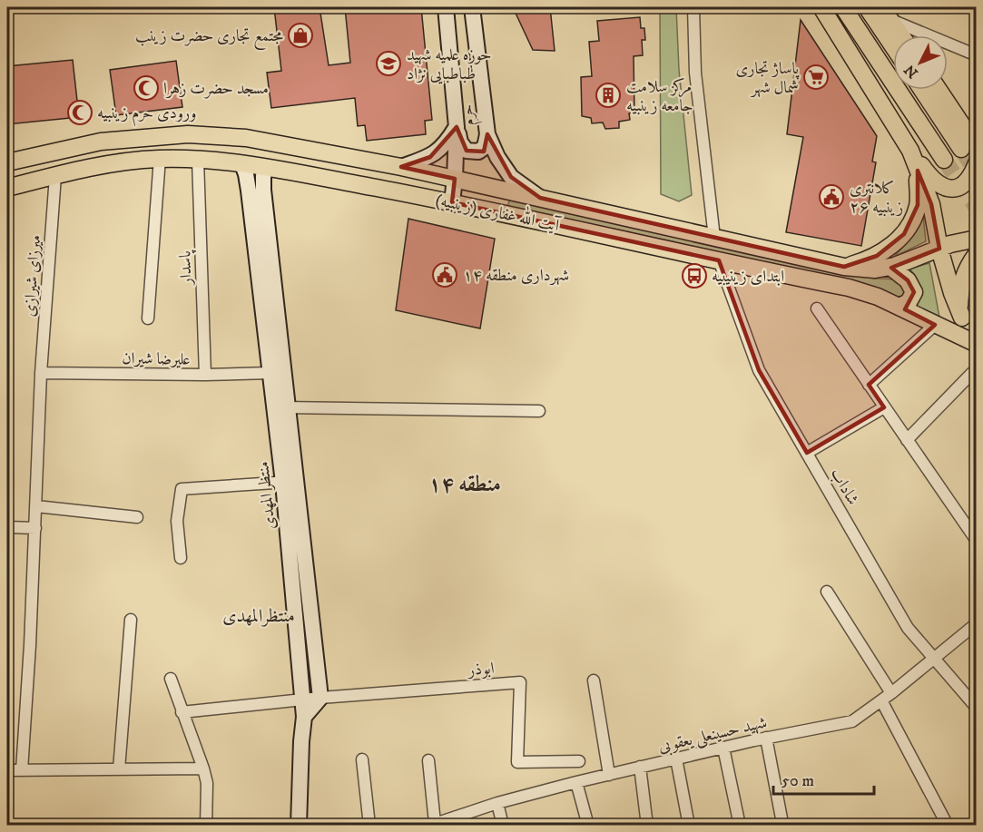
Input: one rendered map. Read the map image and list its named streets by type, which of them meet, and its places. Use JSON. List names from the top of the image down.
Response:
{
  "streets": {
    "main road": ["آیت الله غفاری (زینبیه)"],
    "street": [
      "حرم",
      "پاسدار",
      "میرزای شیرازی",
      "علیرضا شیران",
      "شاداب",
      "منتظر المهدی",
      "ابوذر",
      "شهید حسینعلی یعقوبی"
    ]
  },
  "crossings": [
    ["حرم", "آیت الله غفاری (زینبیه)"],
    ["آیت الله غفاری (زینبیه)", "پاسدار"],
    ["آیت الله غفاری (زینبیه)", "میرزای شیرازی"],
    ["آیت الله غفاری (زینبیه)", "شاداب"],
    ["آیت الله غفاری (زینبیه)", "منتظر المهدی"],
    ["پاسدار", "علیرضا شیران"],
    ["میرزای شیرازی", "علیرضا شیران"],
    ["علیرضا شیران", "منتظر المهدی"],
    ["شاداب", "شهید حسینعلی یعقوبی"],
    ["منتظر المهدی", "ابوذر"]
  ],
  "districts": ["منطقه ۱۴", "منتظرالمهدی"],
  "places": {
    "shop": ["مجتمع تجاری حضرت زینب"],
    "school or university": ["حوزه علمیه شهید طباطبایی نژاد"],
    "supermarket": ["پاساژ تجاری شمال شهر"],
    "mosque": ["مسجد حضرت زهرا", "ورودی حرم زینبیه"],
    "building": ["مرکز سلامت جامعه زینبیه"],
    "public building": ["کلانتری ۲۶ زینبیه", "شهرداری منطقه ۱۴"],
    "bus stop": ["ابتدای زینیبیه"]
  },
  "scale_bar": "50 m",
  "north": "bottom left"
}
